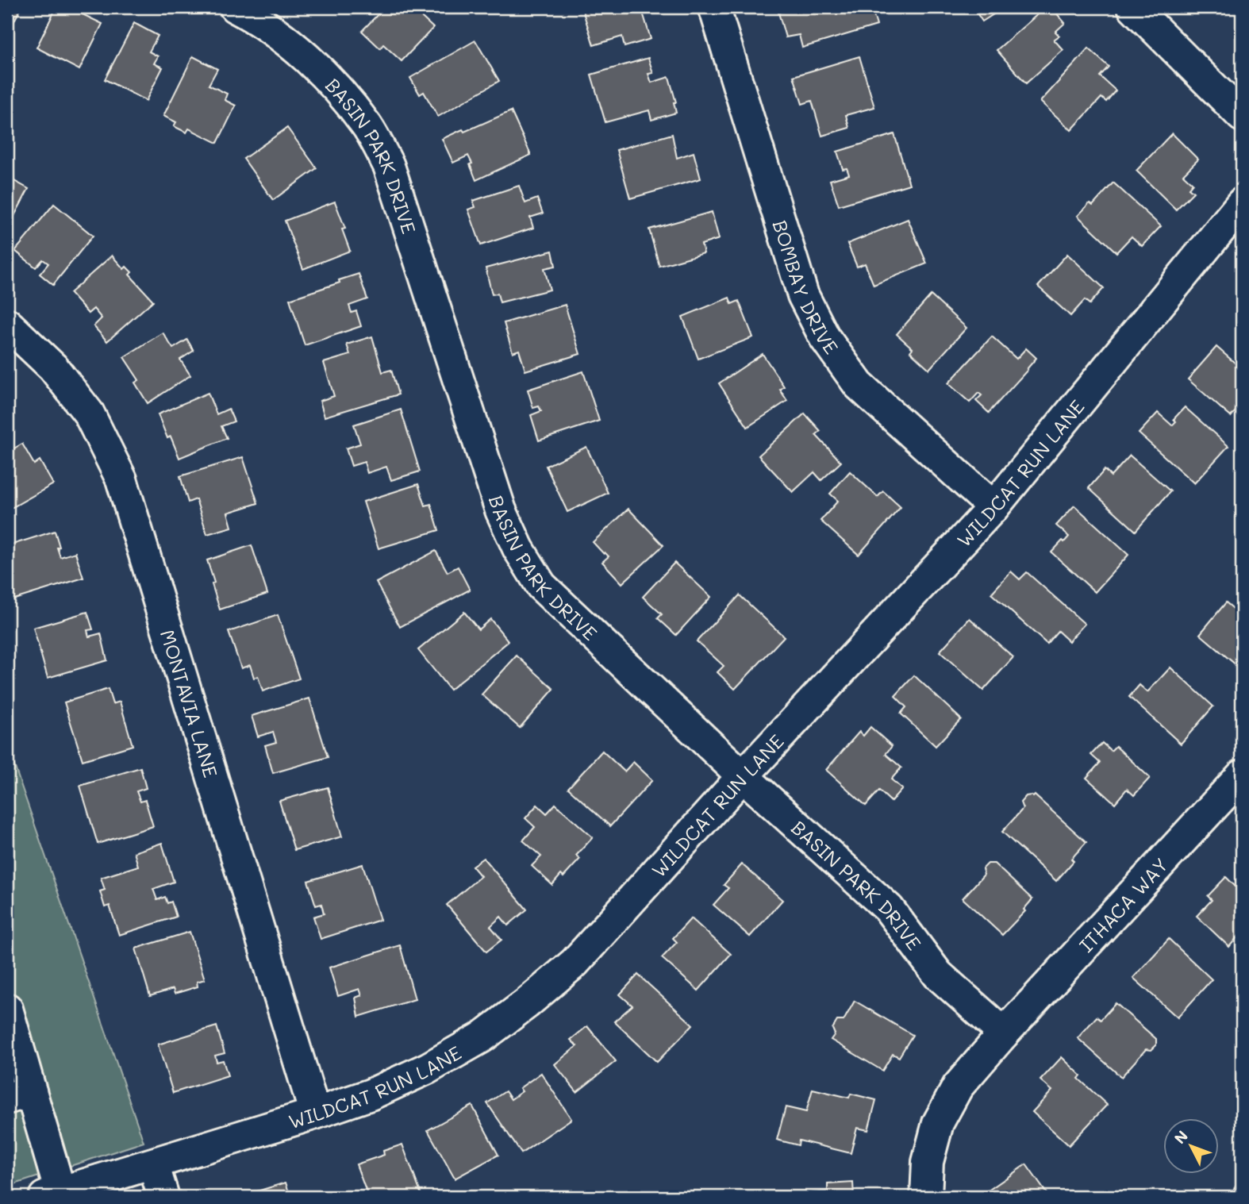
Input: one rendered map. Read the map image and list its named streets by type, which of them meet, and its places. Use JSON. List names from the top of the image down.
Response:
{
  "streets": {
    "street": [
      "BASIN PARK DRIVE",
      "BOMBAY DRIVE",
      "WILDCAT RUN LANE",
      "MONTAVIA LANE",
      "ITHACA WAY"
    ]
  },
  "crossings": [
    ["BASIN PARK DRIVE", "WILDCAT RUN LANE"],
    ["BASIN PARK DRIVE", "ITHACA WAY"],
    ["BOMBAY DRIVE", "WILDCAT RUN LANE"],
    ["WILDCAT RUN LANE", "MONTAVIA LANE"]
  ],
  "north": "top left"
}
